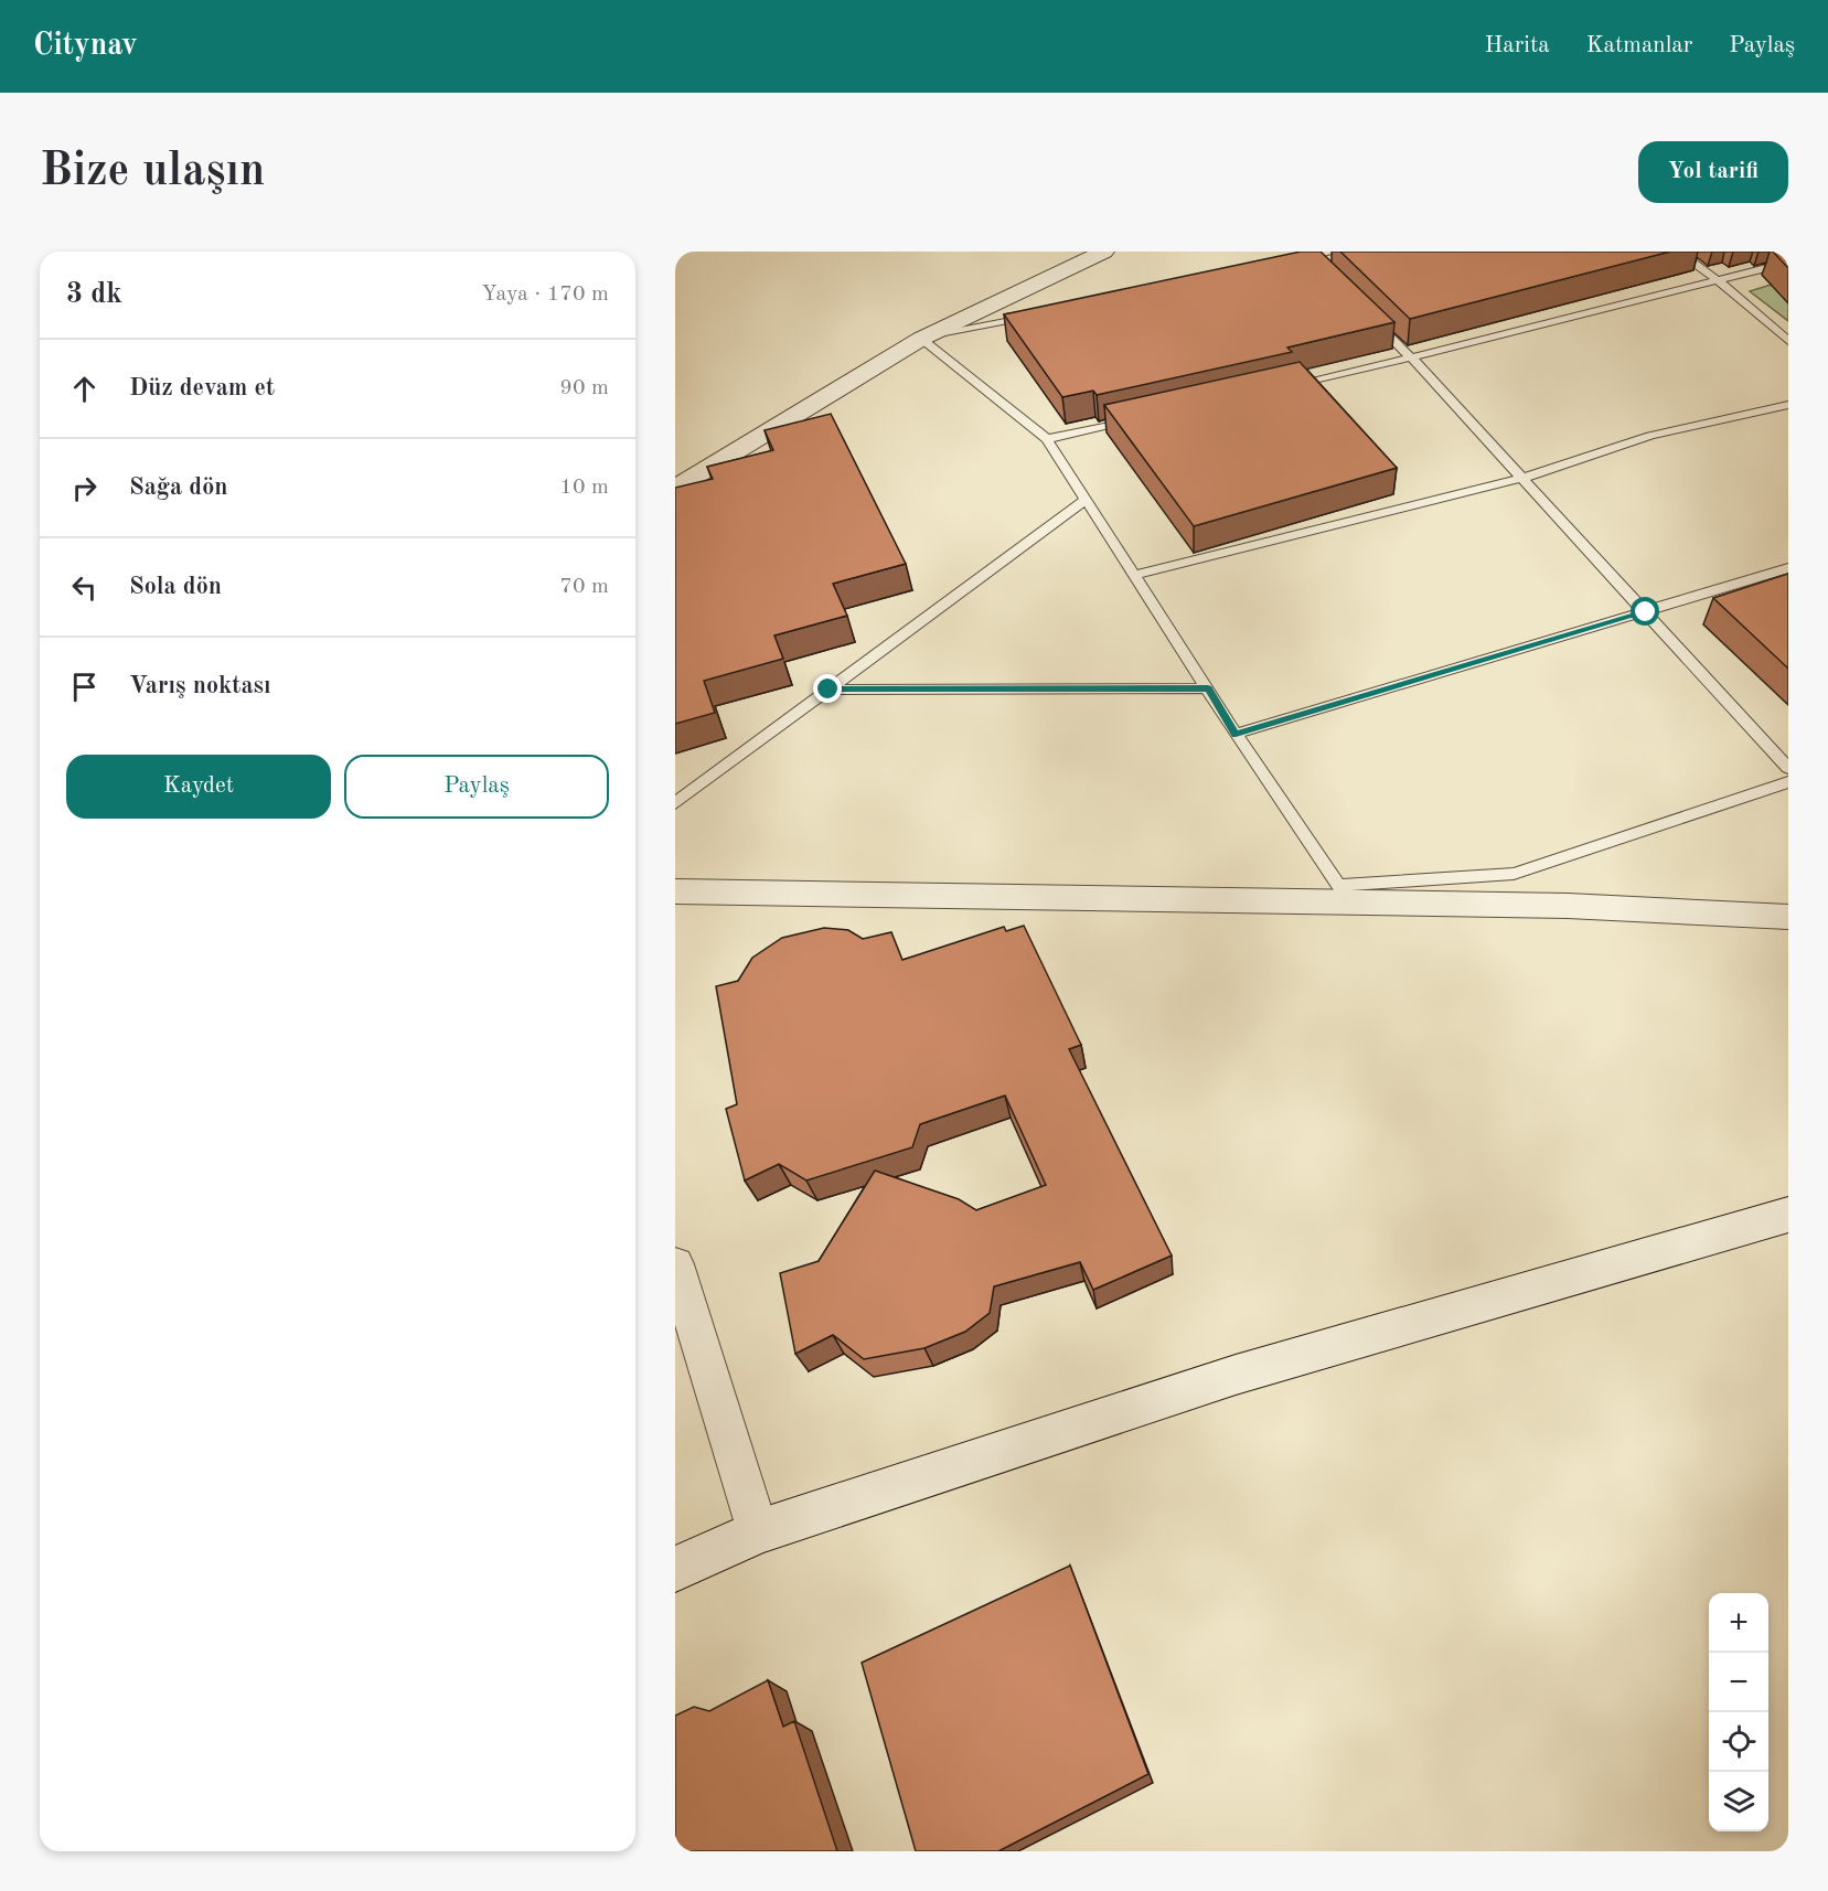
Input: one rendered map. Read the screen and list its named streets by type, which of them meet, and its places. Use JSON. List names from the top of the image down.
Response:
{
  "page": {
    "header": "Citynav",
    "nav": ["Harita", "Katmanlar", "Paylaş"],
    "buttons": [
      "Yol tarifi",
      ["Kaydet", "Paylaş"]
    ],
    "title": "Bize ulaşın",
    "heading": ["3 dk", "Yaya · 170 m"],
    "list": [
      ["Düz devam et", "90 m"],
      ["Sağa dön", "10 m"],
      ["Sola dön", "70 m"],
      "Varış noktası"
    ],
    "map_buttons": ["+", "−"]
  }
}
